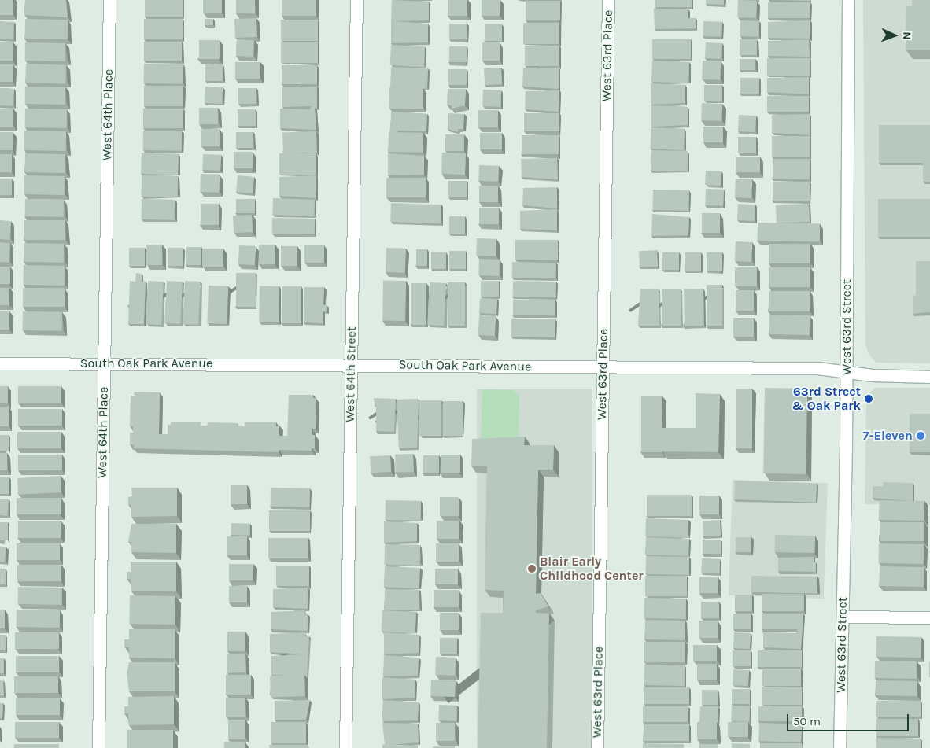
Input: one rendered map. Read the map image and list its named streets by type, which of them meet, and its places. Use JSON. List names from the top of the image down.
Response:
{
  "streets": {
    "street": [
      "West 63rd Place",
      "West 64th Place",
      "West 63rd Street",
      "South Oak Park Avenue",
      "West 64th Street"
    ]
  },
  "crossings": [
    ["West 63rd Place", "South Oak Park Avenue"],
    ["West 64th Place", "South Oak Park Avenue"],
    ["West 63rd Street", "South Oak Park Avenue"],
    ["South Oak Park Avenue", "West 64th Street"]
  ],
  "places": ["63rd Street & Oak Park", "7-Eleven", "Blair Early Childhood Center"],
  "scale_bar": "50 m",
  "north": "right"
}
